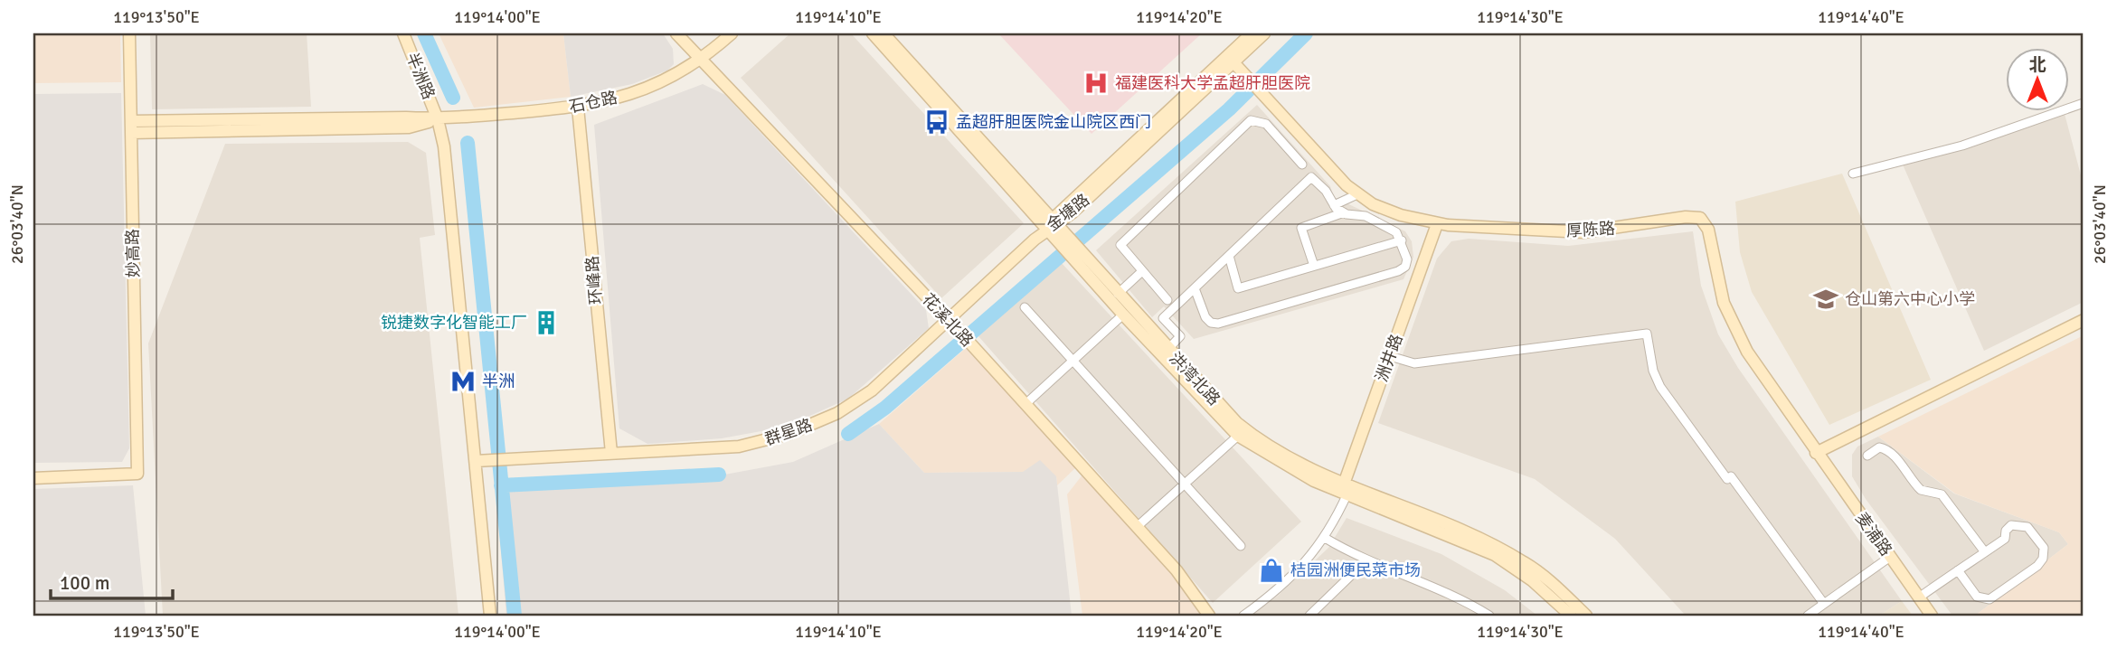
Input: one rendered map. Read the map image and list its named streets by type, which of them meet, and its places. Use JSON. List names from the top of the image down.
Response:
{
  "streets": {
    "street": [
      "半洲路",
      "石仓路",
      "金塘路",
      "厚陈路",
      "妙高路",
      "环峰路",
      "花溪北路",
      "洲井路",
      "洪湾北路",
      "群星路",
      "麦浦路"
    ]
  },
  "crossings": [
    ["半洲路", "石仓路"],
    ["半洲路", "群星路"],
    ["石仓路", "妙高路"],
    ["石仓路", "环峰路"],
    ["石仓路", "花溪北路"],
    ["金塘路", "厚陈路"],
    ["金塘路", "洪湾北路"],
    ["金塘路", "群星路"],
    ["厚陈路", "洲井路"],
    ["厚陈路", "麦浦路"],
    ["环峰路", "群星路"],
    ["花溪北路", "群星路"],
    ["洲井路", "洪湾北路"]
  ],
  "places": {
    "hospital": ["福建医科大学孟超肝胆医院"],
    "bus stop": ["孟超肝胆医院金山院区西门"],
    "school or university": ["仓山第六中心小学"],
    "building": ["锐捷数字化智能工厂"],
    "metro station": ["半洲"],
    "shop": ["桔园洲便民菜市场"]
  },
  "scale_bar": "100 m",
  "north": "top",
  "coordinates": [
    "119°13'50\"E",
    "119°14'00\"E",
    "119°14'10\"E",
    "119°14'20\"E",
    "119°14'30\"E",
    "119°14'40\"E",
    "26°03'40\"N"
  ]
}
